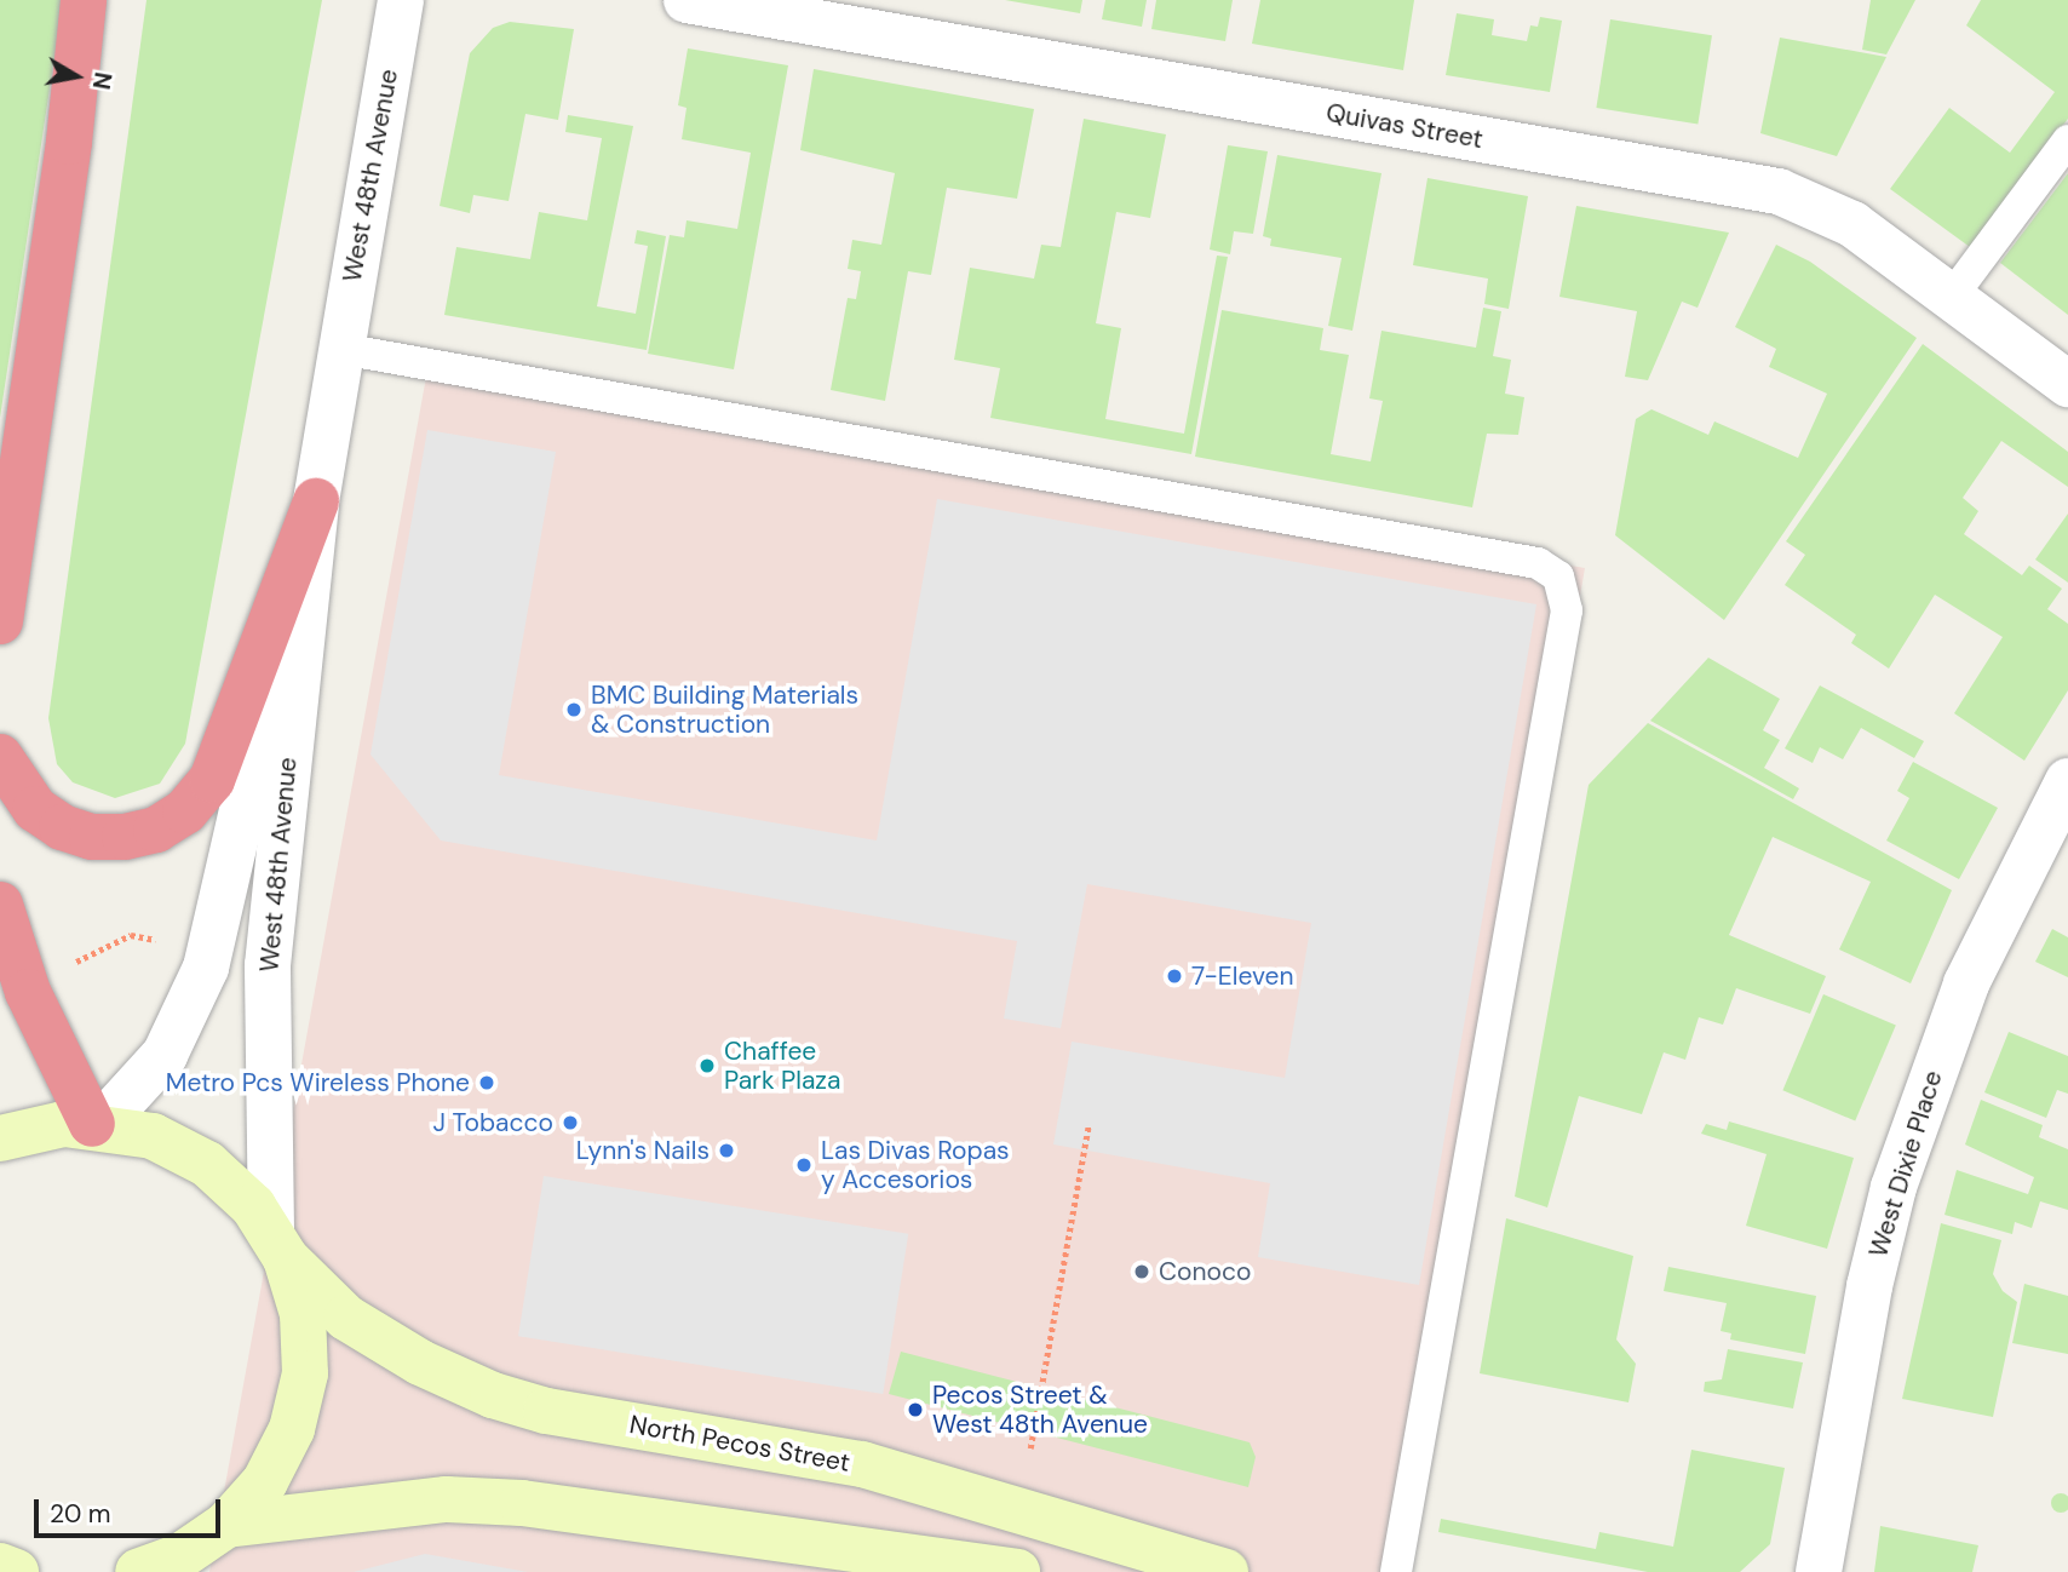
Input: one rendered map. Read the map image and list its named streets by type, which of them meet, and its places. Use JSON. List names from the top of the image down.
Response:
{
  "streets": {
    "main road": ["North Pecos Street"],
    "street": ["Quivas Street", "West 48th Avenue", "West Dixie Place"]
  },
  "crossings": [
    ["West 48th Avenue", "North Pecos Street"]
  ],
  "places": [
    "BMC Building Materials & Construction",
    "7-Eleven",
    "Chaffee Park Plaza",
    "Metro Pcs Wireless Phone",
    "J Tobacco",
    "Lynn's Nails",
    "Las Divas Ropas y Accesorios",
    "Conoco",
    "Pecos Street & West 48th Avenue"
  ],
  "scale_bar": "20 m",
  "north": "right"
}
